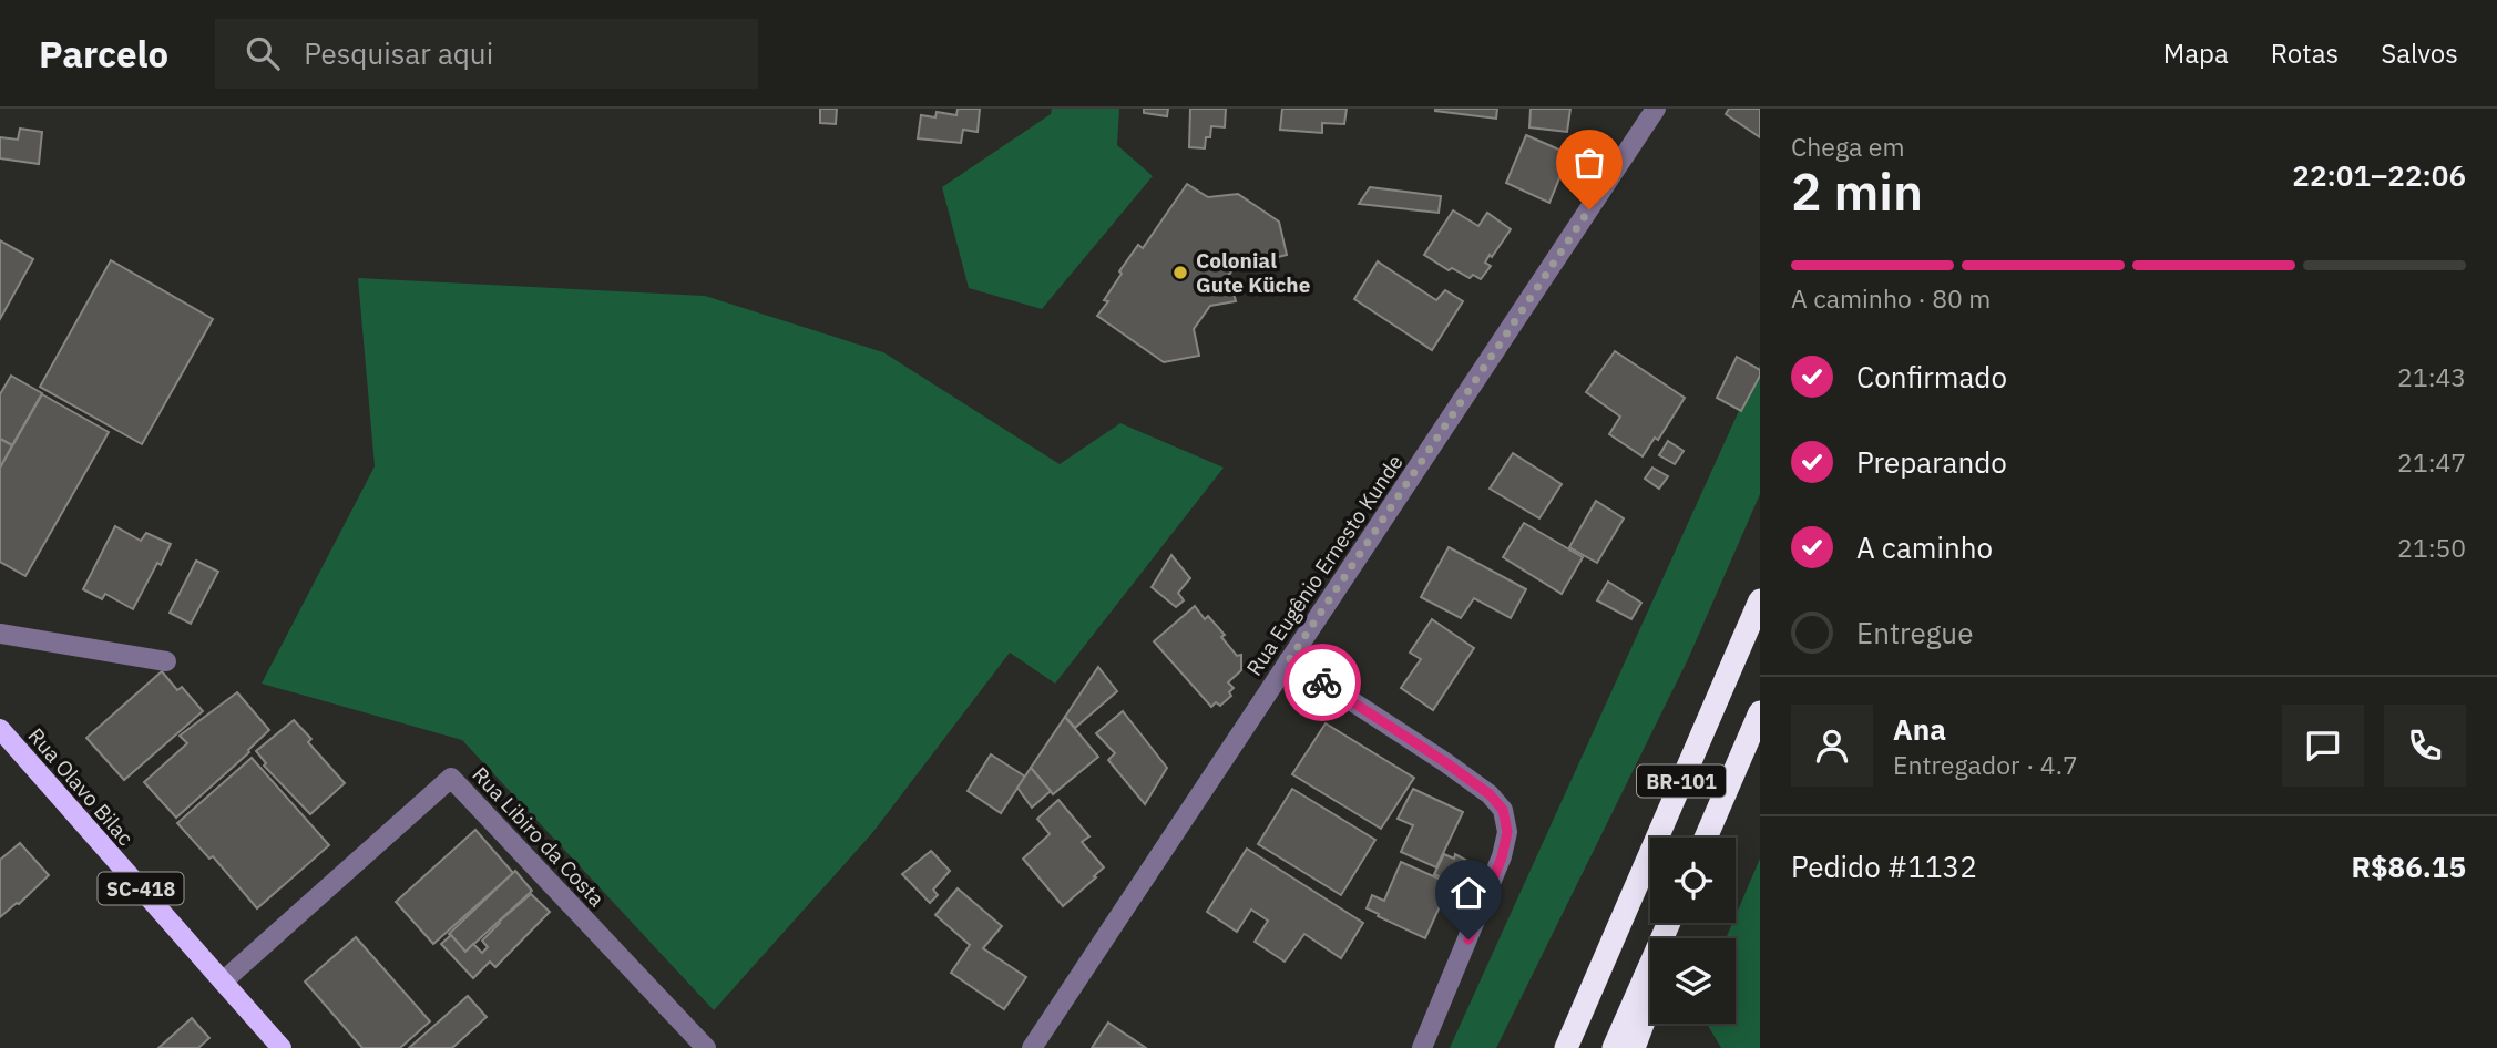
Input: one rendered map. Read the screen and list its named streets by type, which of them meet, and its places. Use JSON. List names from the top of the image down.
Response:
{
  "streets": {
    "highway": ["BR-101"],
    "main road": ["Rua Olavo Bilac", "SC-418"],
    "street": ["Rua Eugênio Ernesto Kunde", "Rua Libiro da Costa"]
  },
  "crossings": [
    ["Rua Olavo Bilac", "Rua Libiro da Costa"]
  ],
  "places": ["Colonial Gute Küche"],
  "page": {
    "header": "Parcelo",
    "search": "Pesquisar aqui",
    "nav": ["Mapa", "Rotas", "Salvos"],
    "heading": ["2 min", "Chega em", "22:01–22:06"],
    "panel": [
      "Ana",
      "Entregador · 4.7",
      "Pedido #1132",
      "R$86.15"
    ],
    "bar": "A caminho · 80 m",
    "list": [
      ["Confirmado", "21:43"],
      ["Preparando", "21:47"],
      ["A caminho", "21:50"],
      "Entregue"
    ]
  }
}
